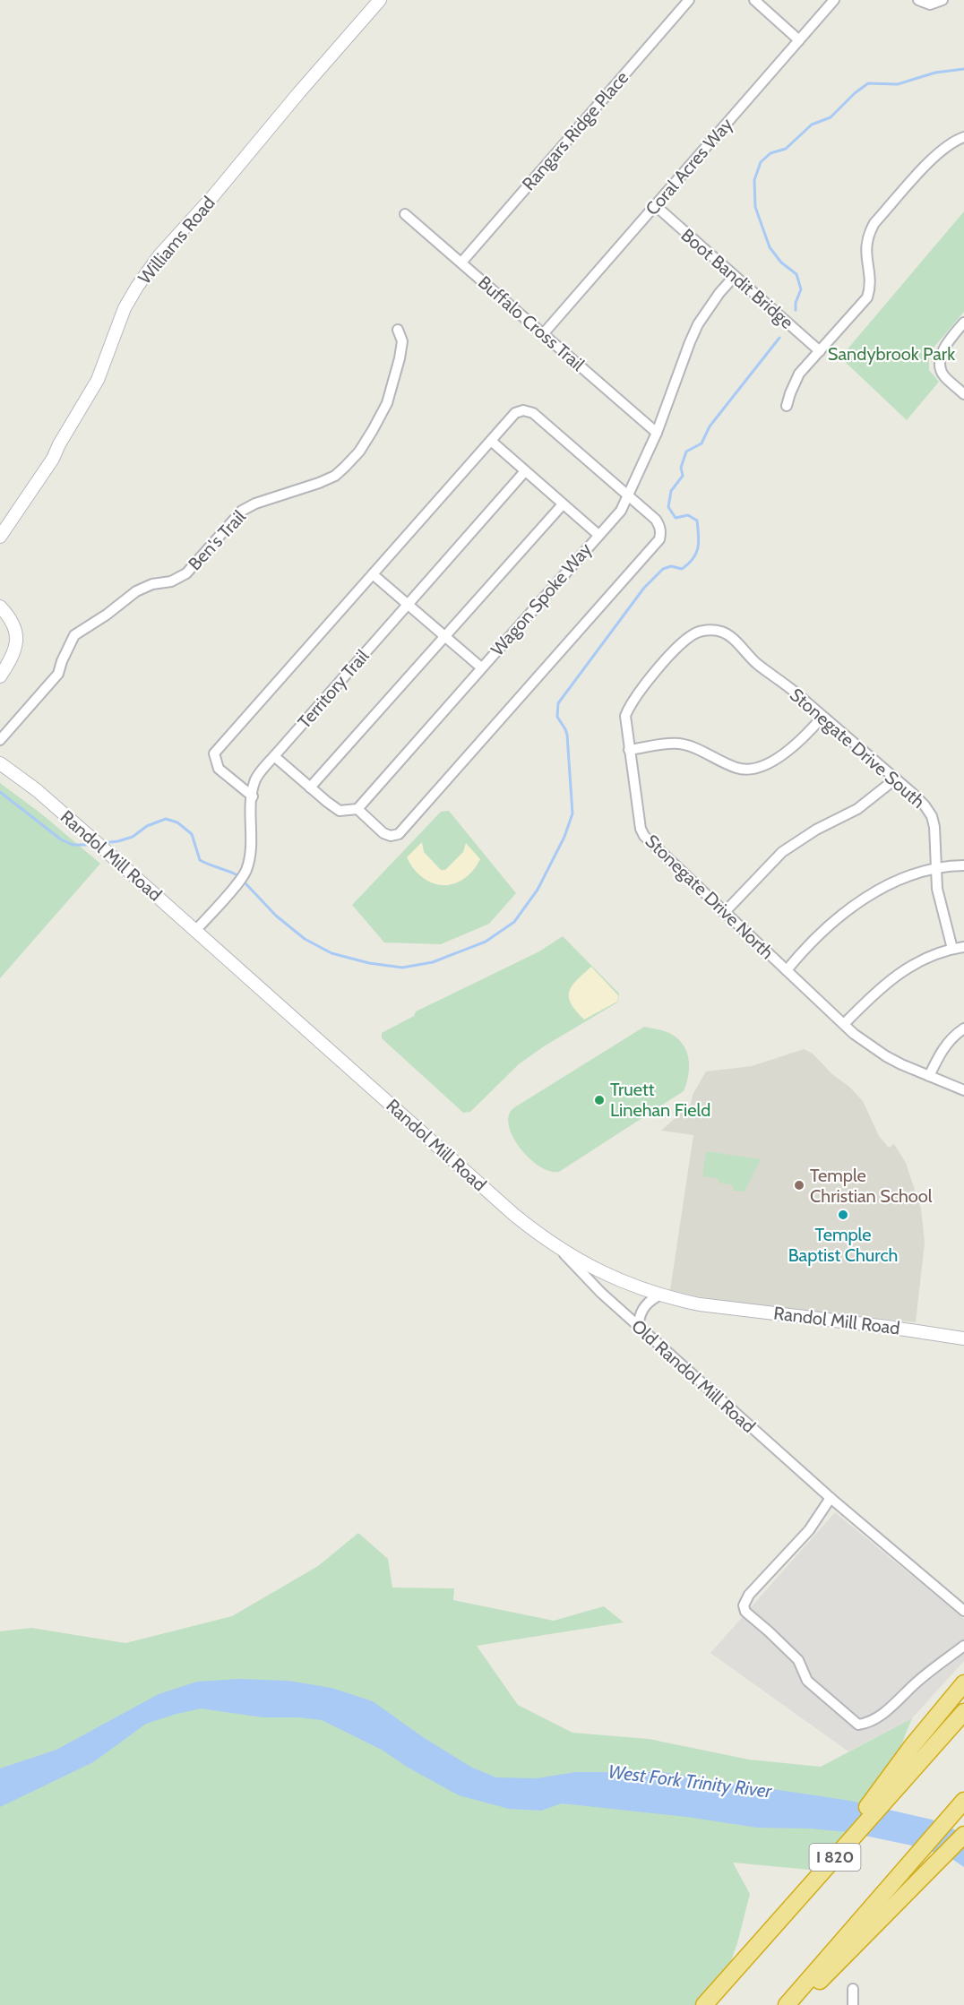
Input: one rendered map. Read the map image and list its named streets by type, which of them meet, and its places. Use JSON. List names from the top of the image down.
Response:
{
  "streets": {
    "highway": ["I 820"],
    "main road": ["Williams Road", "Randol Mill Road"],
    "street": [
      "Rangars Ridge Place",
      "Coral Acres Way",
      "Boot Bandit Bridge",
      "Buffalo Cross Trail",
      "Ben's Trail",
      "Wagon Spoke Way",
      "Territory Trail",
      "Stonegate Drive South",
      "Stonegate Drive North",
      "Old Randol Mill Road"
    ]
  },
  "crossings": [
    ["Rangars Ridge Place", "Buffalo Cross Trail"],
    ["Coral Acres Way", "Boot Bandit Bridge"],
    ["Coral Acres Way", "Buffalo Cross Trail"],
    ["Boot Bandit Bridge", "Wagon Spoke Way"],
    ["Buffalo Cross Trail", "Wagon Spoke Way"],
    ["Territory Trail", "Randol Mill Road"],
    ["Stonegate Drive South", "Stonegate Drive North"],
    ["Randol Mill Road", "Old Randol Mill Road"]
  ],
  "water": ["West Fork Trinity River"],
  "parks": ["Sandybrook Park"],
  "places": ["Truett Linehan Field", "Temple Christian School", "Temple Baptist Church"]
}
